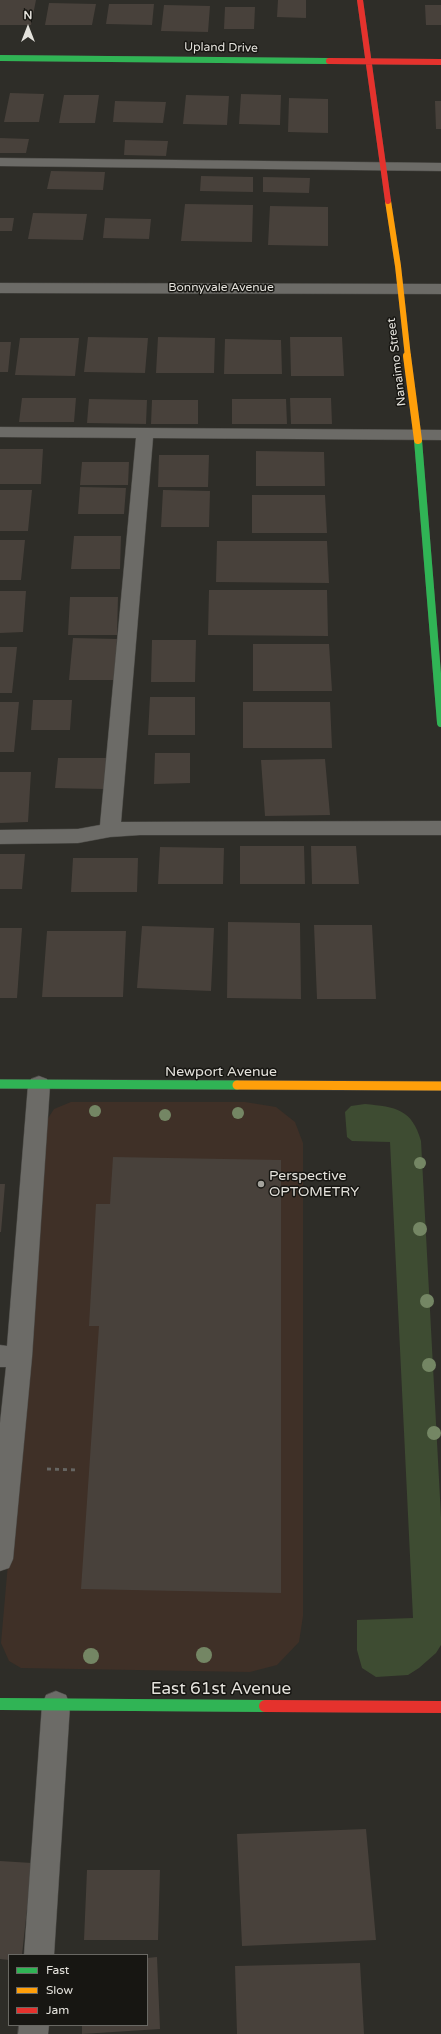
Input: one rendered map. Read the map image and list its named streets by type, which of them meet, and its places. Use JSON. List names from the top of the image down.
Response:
{
  "streets": {
    "street": [
      "Upland Drive",
      "Bonnyvale Avenue",
      "Nanaimo Street",
      "Newport Avenue",
      "East 61st Avenue"
    ]
  },
  "crossings": [
    ["Upland Drive", "Nanaimo Street"],
    ["Bonnyvale Avenue", "Nanaimo Street"]
  ],
  "places": ["Perspective OPTOMETRY"],
  "legend": ["Fast", "Slow", "Jam"],
  "north": "top"
}
